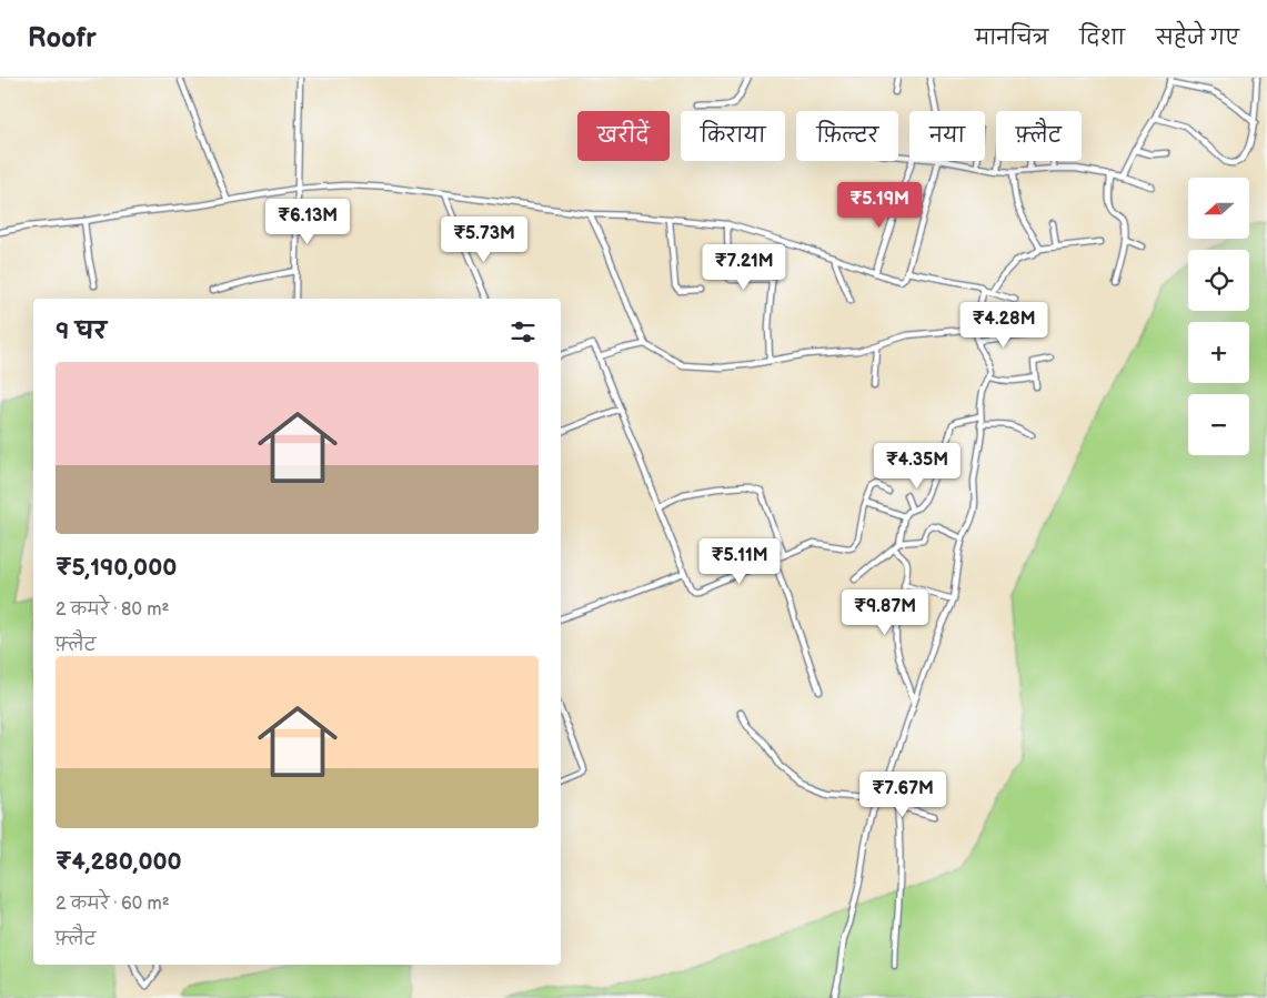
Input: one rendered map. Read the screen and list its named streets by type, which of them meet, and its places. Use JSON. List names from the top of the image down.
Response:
{
  "north": "left",
  "page": {
    "header": "Roofr",
    "nav": ["मानचित्र", "दिशा", "सहेजे गए"],
    "chip": [
      "खरीदें",
      "किराया",
      "फ़िल्टर",
      "नया",
      "फ़्लैट"
    ],
    "map_buttons": ["+", "−"],
    "price": [
      "₹5.19M",
      "₹6.13M",
      "₹5.73M",
      "₹7.21M",
      "₹4.28M",
      "₹4.35M",
      "₹5.11M",
      "₹9.87M",
      "₹7.67M"
    ],
    "heading": "9 घर",
    "list": [
      {
        "name": "₹5,190,000",
        "note": "2 कमरे · 80 m² · फ़्लैट"
      },
      {
        "name": "₹4,280,000",
        "note": "2 कमरे · 60 m² · फ़्लैट"
      }
    ]
  }
}
